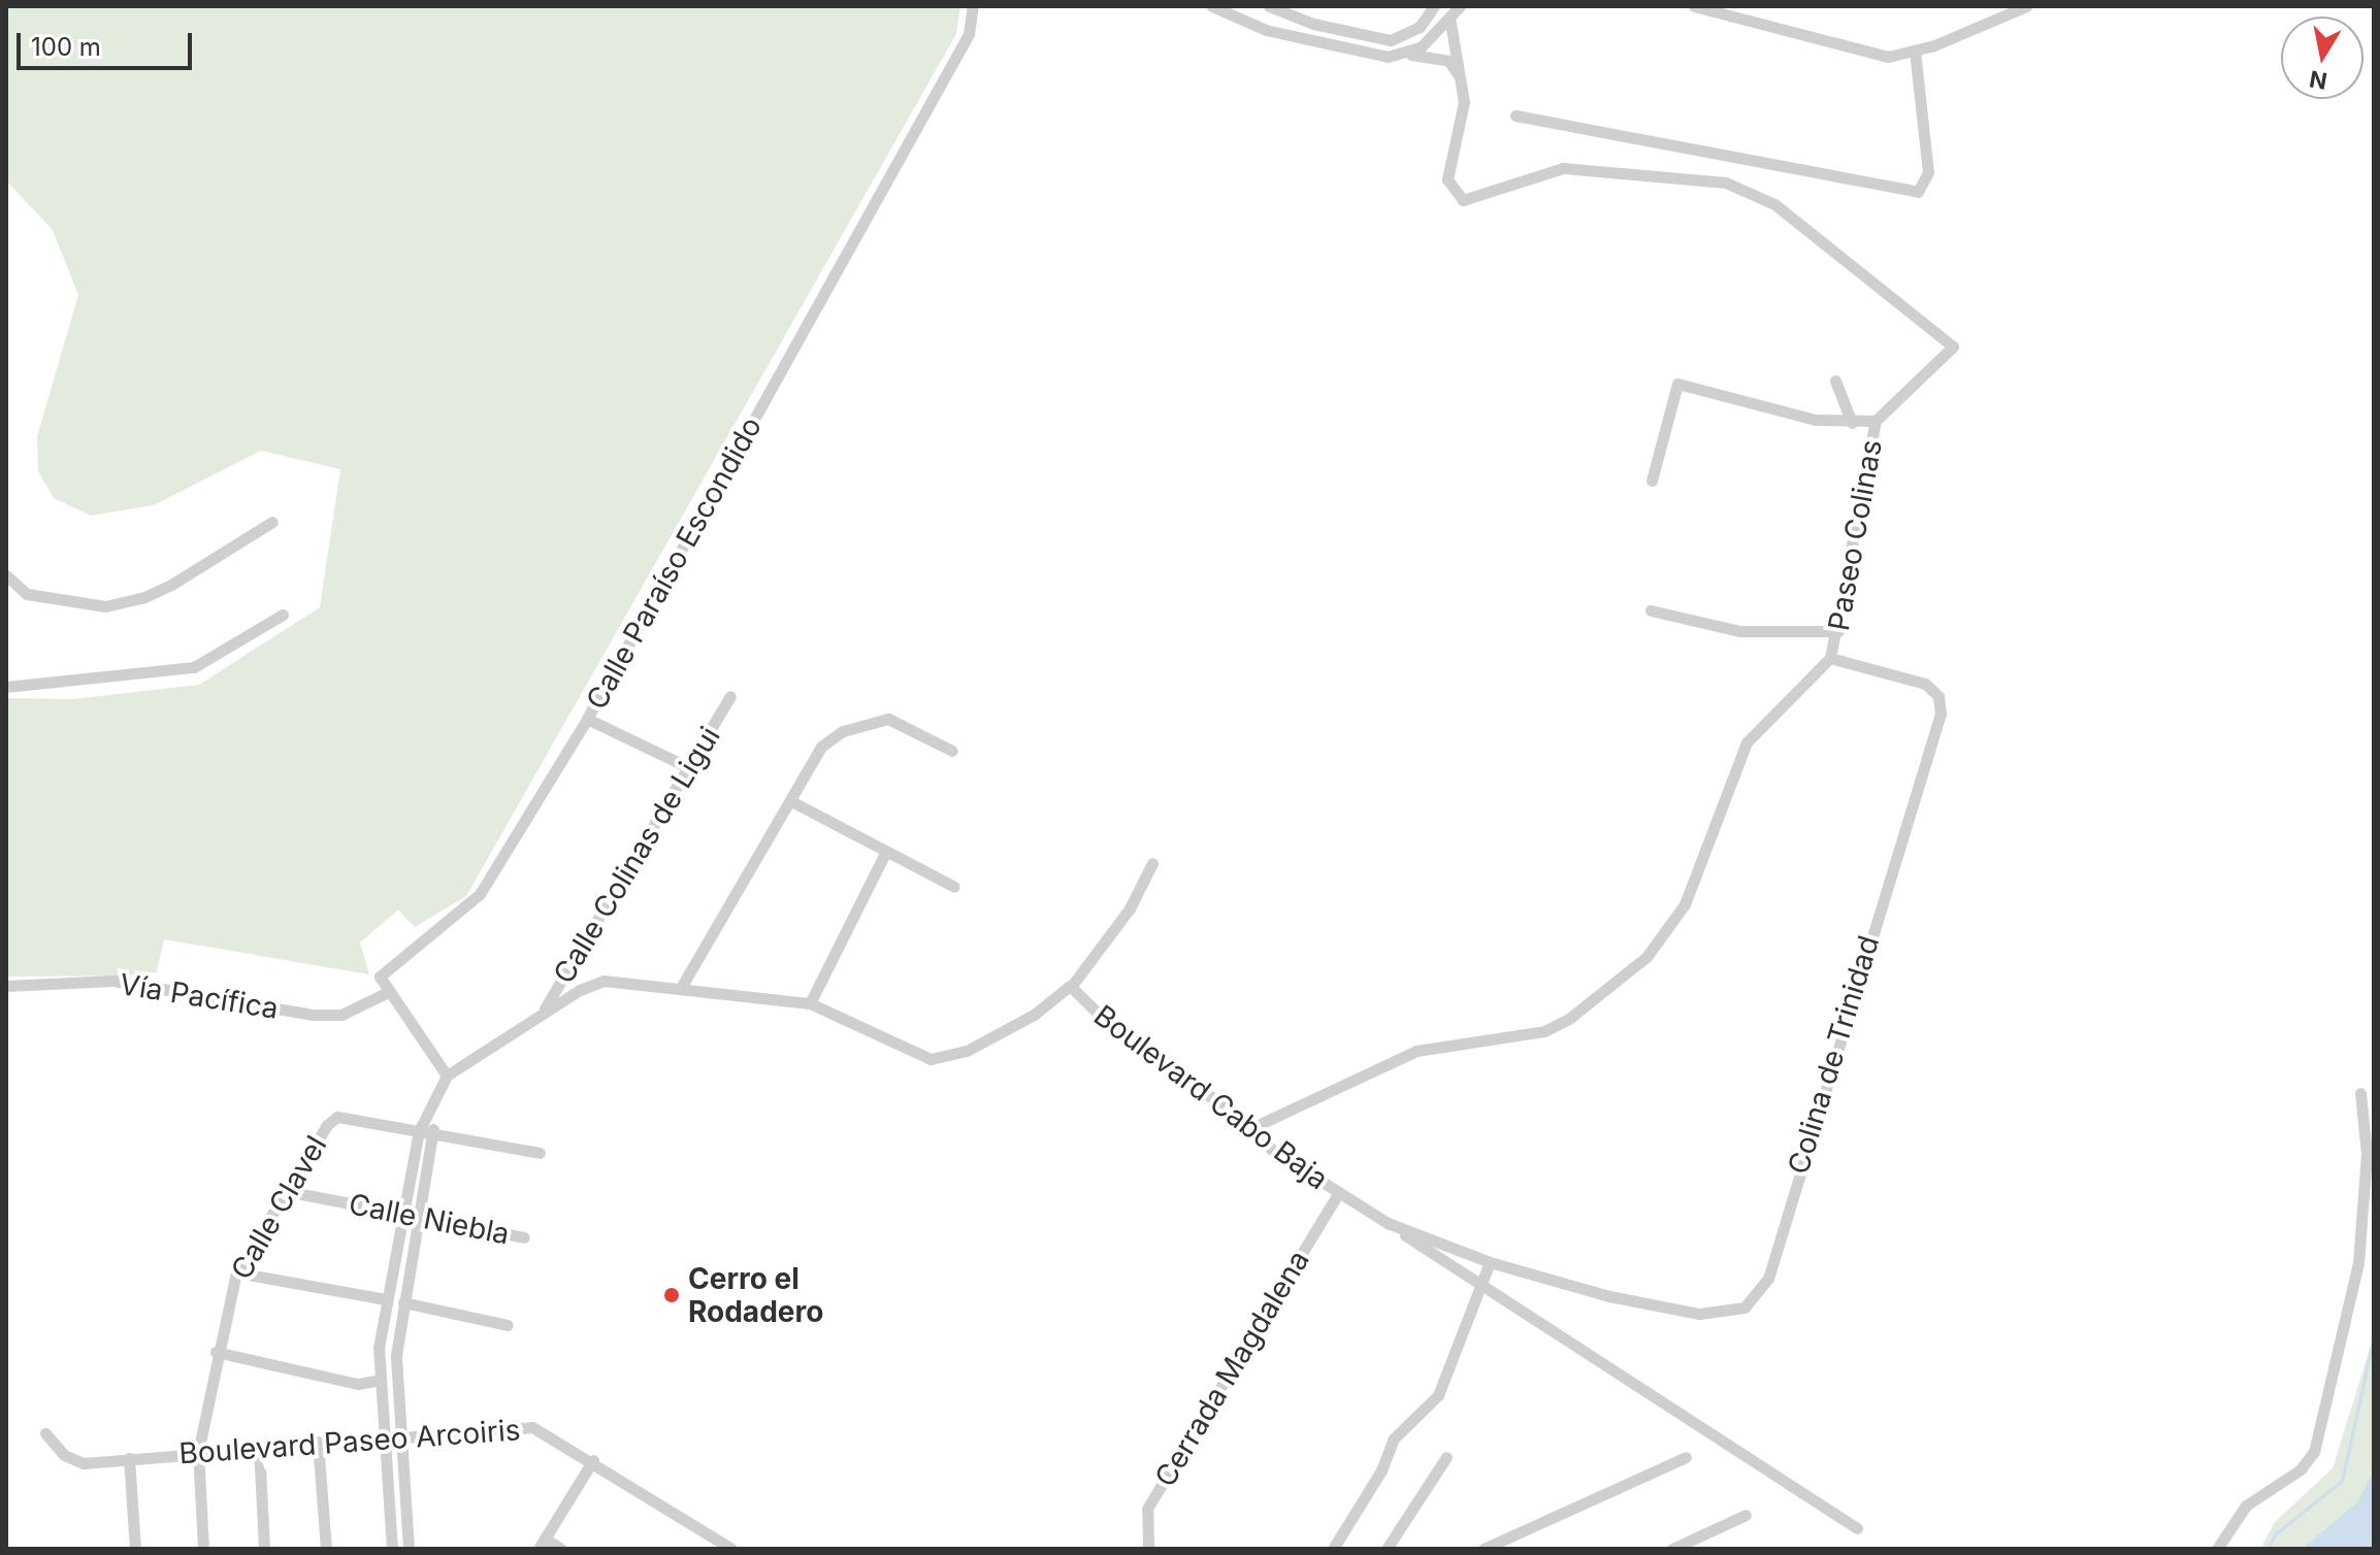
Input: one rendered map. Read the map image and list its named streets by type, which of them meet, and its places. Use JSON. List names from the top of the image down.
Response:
{
  "streets": {
    "street": [
      "Paseo Colinas",
      "Calle Paraíso Escondido",
      "Calle Colinas de Ligui",
      "Vía Pacífica",
      "Colina de Trinidad",
      "Boulevard Cabo Baja",
      "Calle Clavel",
      "Calle Niebla",
      "Cerrada Magdalena",
      "Boulevard Paseo Arcoiris"
    ]
  },
  "crossings": [
    ["Paseo Colinas", "Colina de Trinidad"],
    ["Paseo Colinas", "Boulevard Cabo Baja"],
    ["Calle Paraíso Escondido", "Vía Pacífica"],
    ["Calle Colinas de Ligui", "Boulevard Cabo Baja"],
    ["Colina de Trinidad", "Boulevard Cabo Baja"],
    ["Boulevard Cabo Baja", "Cerrada Magdalena"],
    ["Calle Clavel", "Calle Niebla"],
    ["Calle Clavel", "Boulevard Paseo Arcoiris"]
  ],
  "places": ["Cerro el Rodadero"],
  "scale_bar": "100 m",
  "north": "bottom"
}
